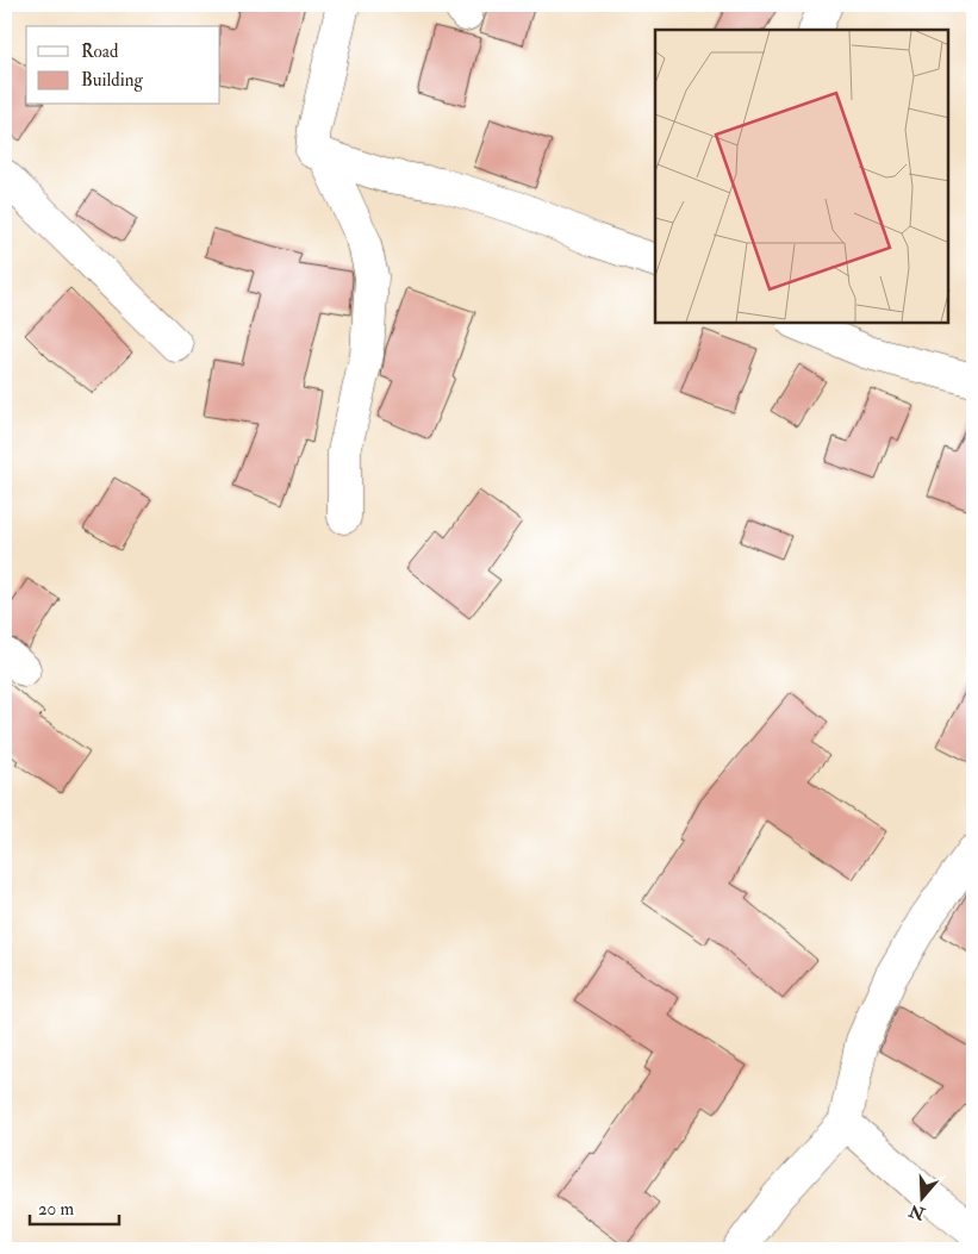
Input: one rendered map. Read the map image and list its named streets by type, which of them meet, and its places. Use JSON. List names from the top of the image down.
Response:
{
  "legend": ["Road", "Building"],
  "scale_bar": "20 m",
  "north": "bottom"
}
